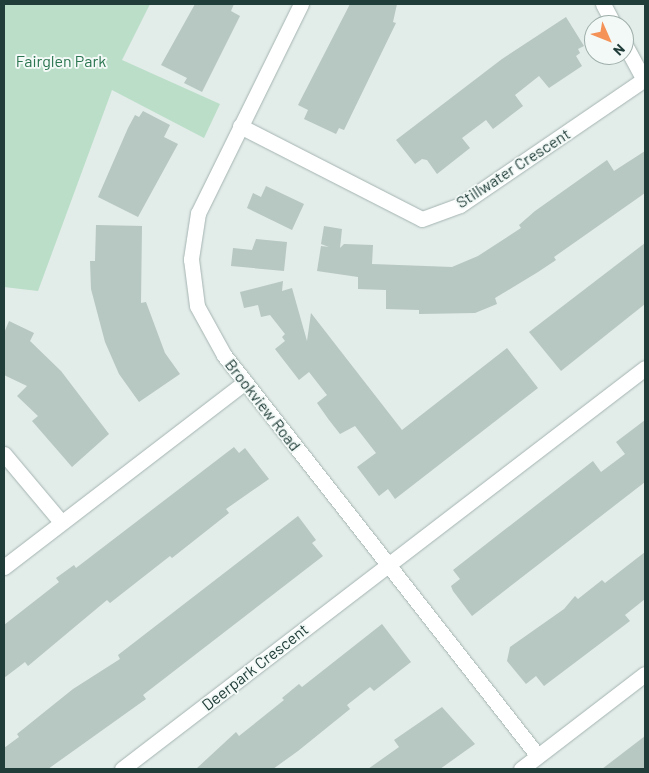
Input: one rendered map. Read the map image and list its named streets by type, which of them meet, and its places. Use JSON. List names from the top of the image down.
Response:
{
  "streets": {
    "street": ["Stillwater Crescent", "Brookview Road", "Deerpark Crescent"]
  },
  "crossings": [
    ["Stillwater Crescent", "Brookview Road"],
    ["Brookview Road", "Deerpark Crescent"]
  ],
  "parks": ["Fairglen Park"],
  "north": "bottom right"
}
